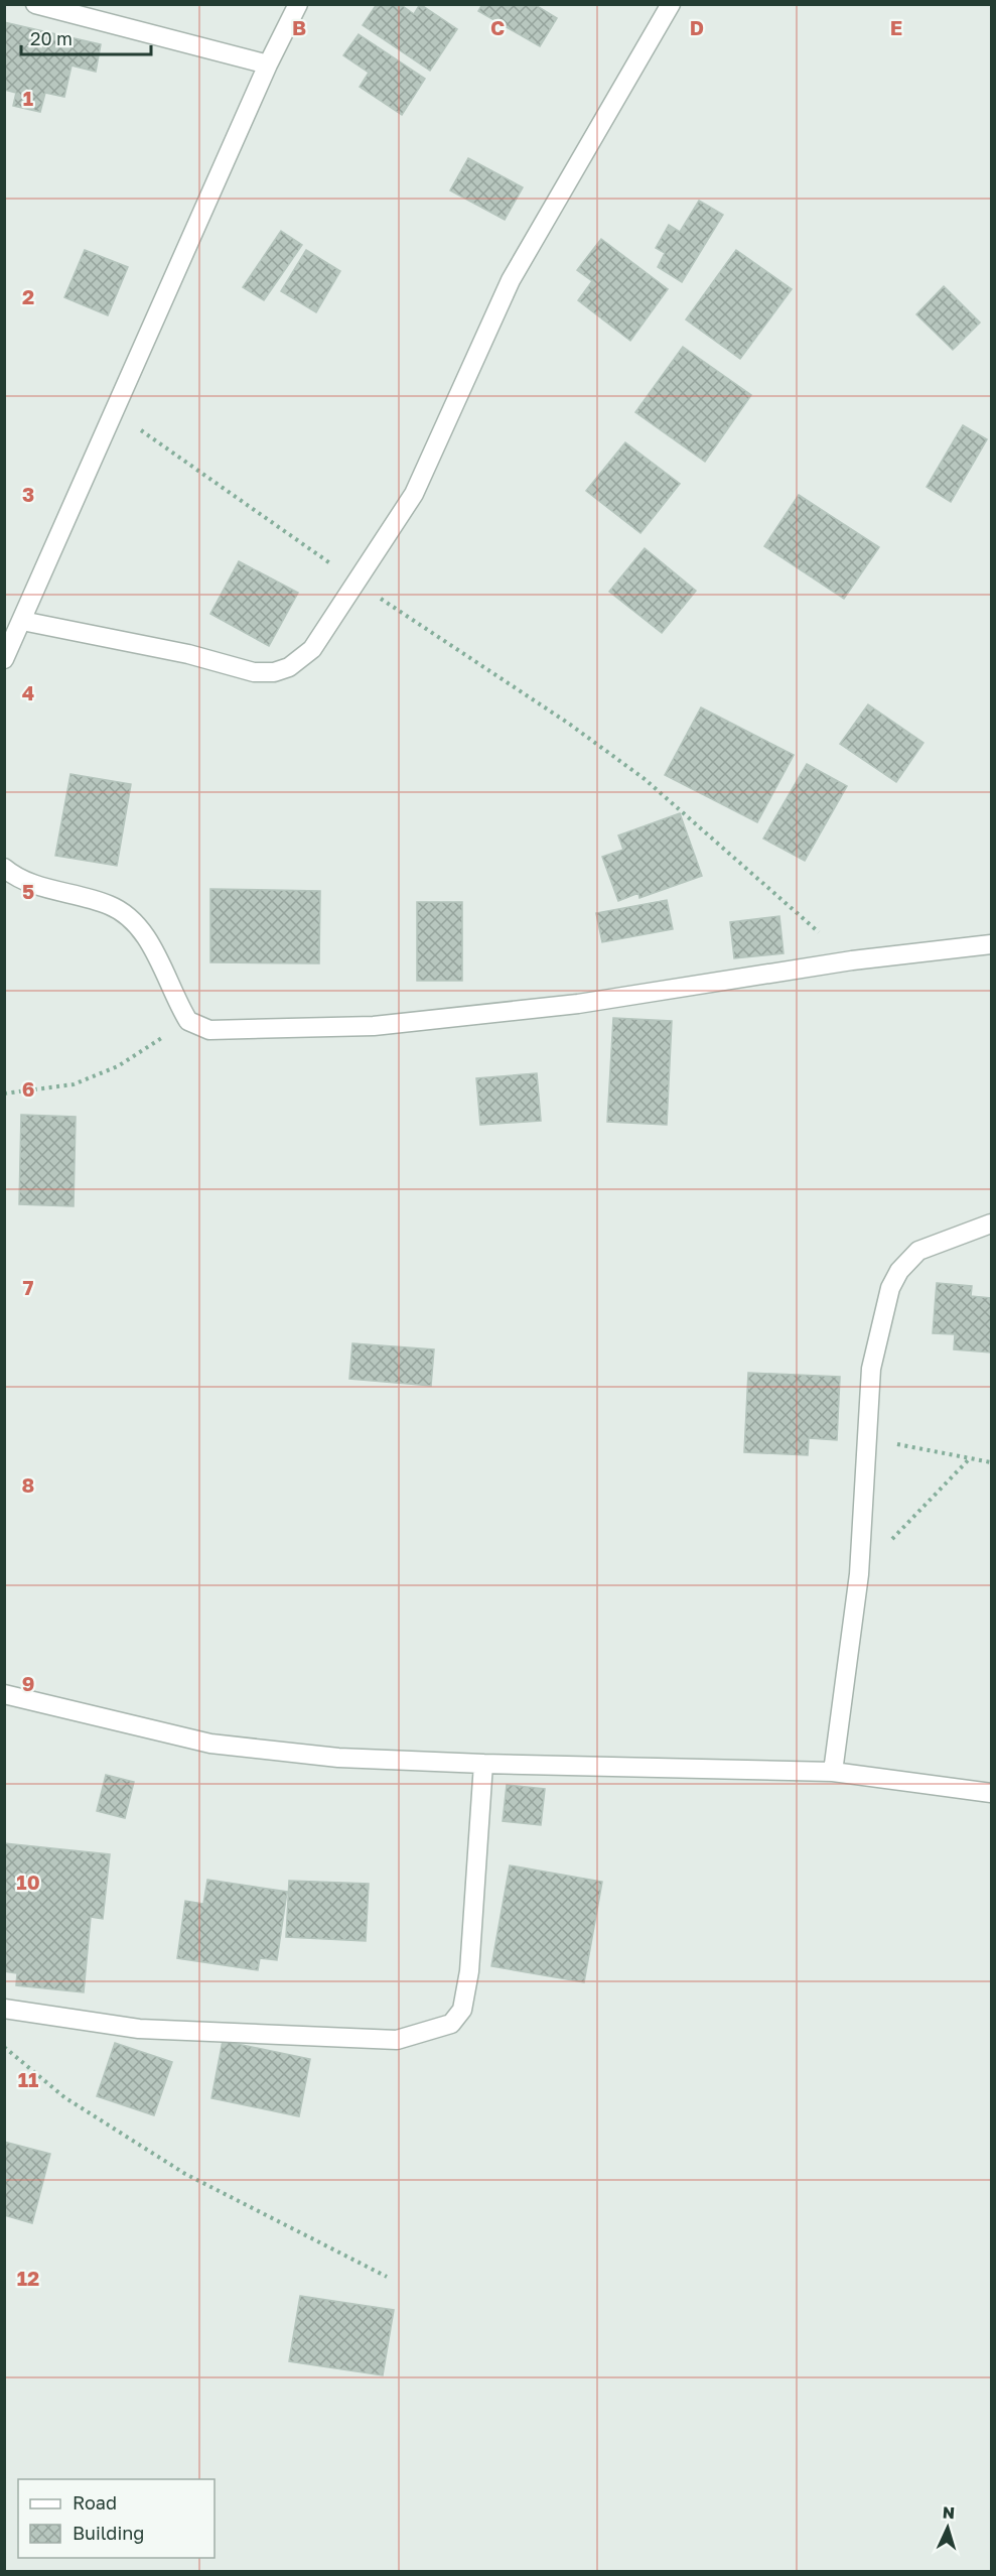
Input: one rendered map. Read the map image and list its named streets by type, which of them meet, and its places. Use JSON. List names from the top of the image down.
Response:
{
  "legend": ["Road", "Building"],
  "scale_bar": "20 m",
  "north": "top",
  "grid": {
    "columns": [
      "B",
      "C",
      "D",
      "E"
    ],
    "rows": [
      "1",
      "2",
      "3",
      "4",
      "5",
      "6",
      "7",
      "8",
      "9",
      "10",
      "11",
      "12"
    ]
  }
}
